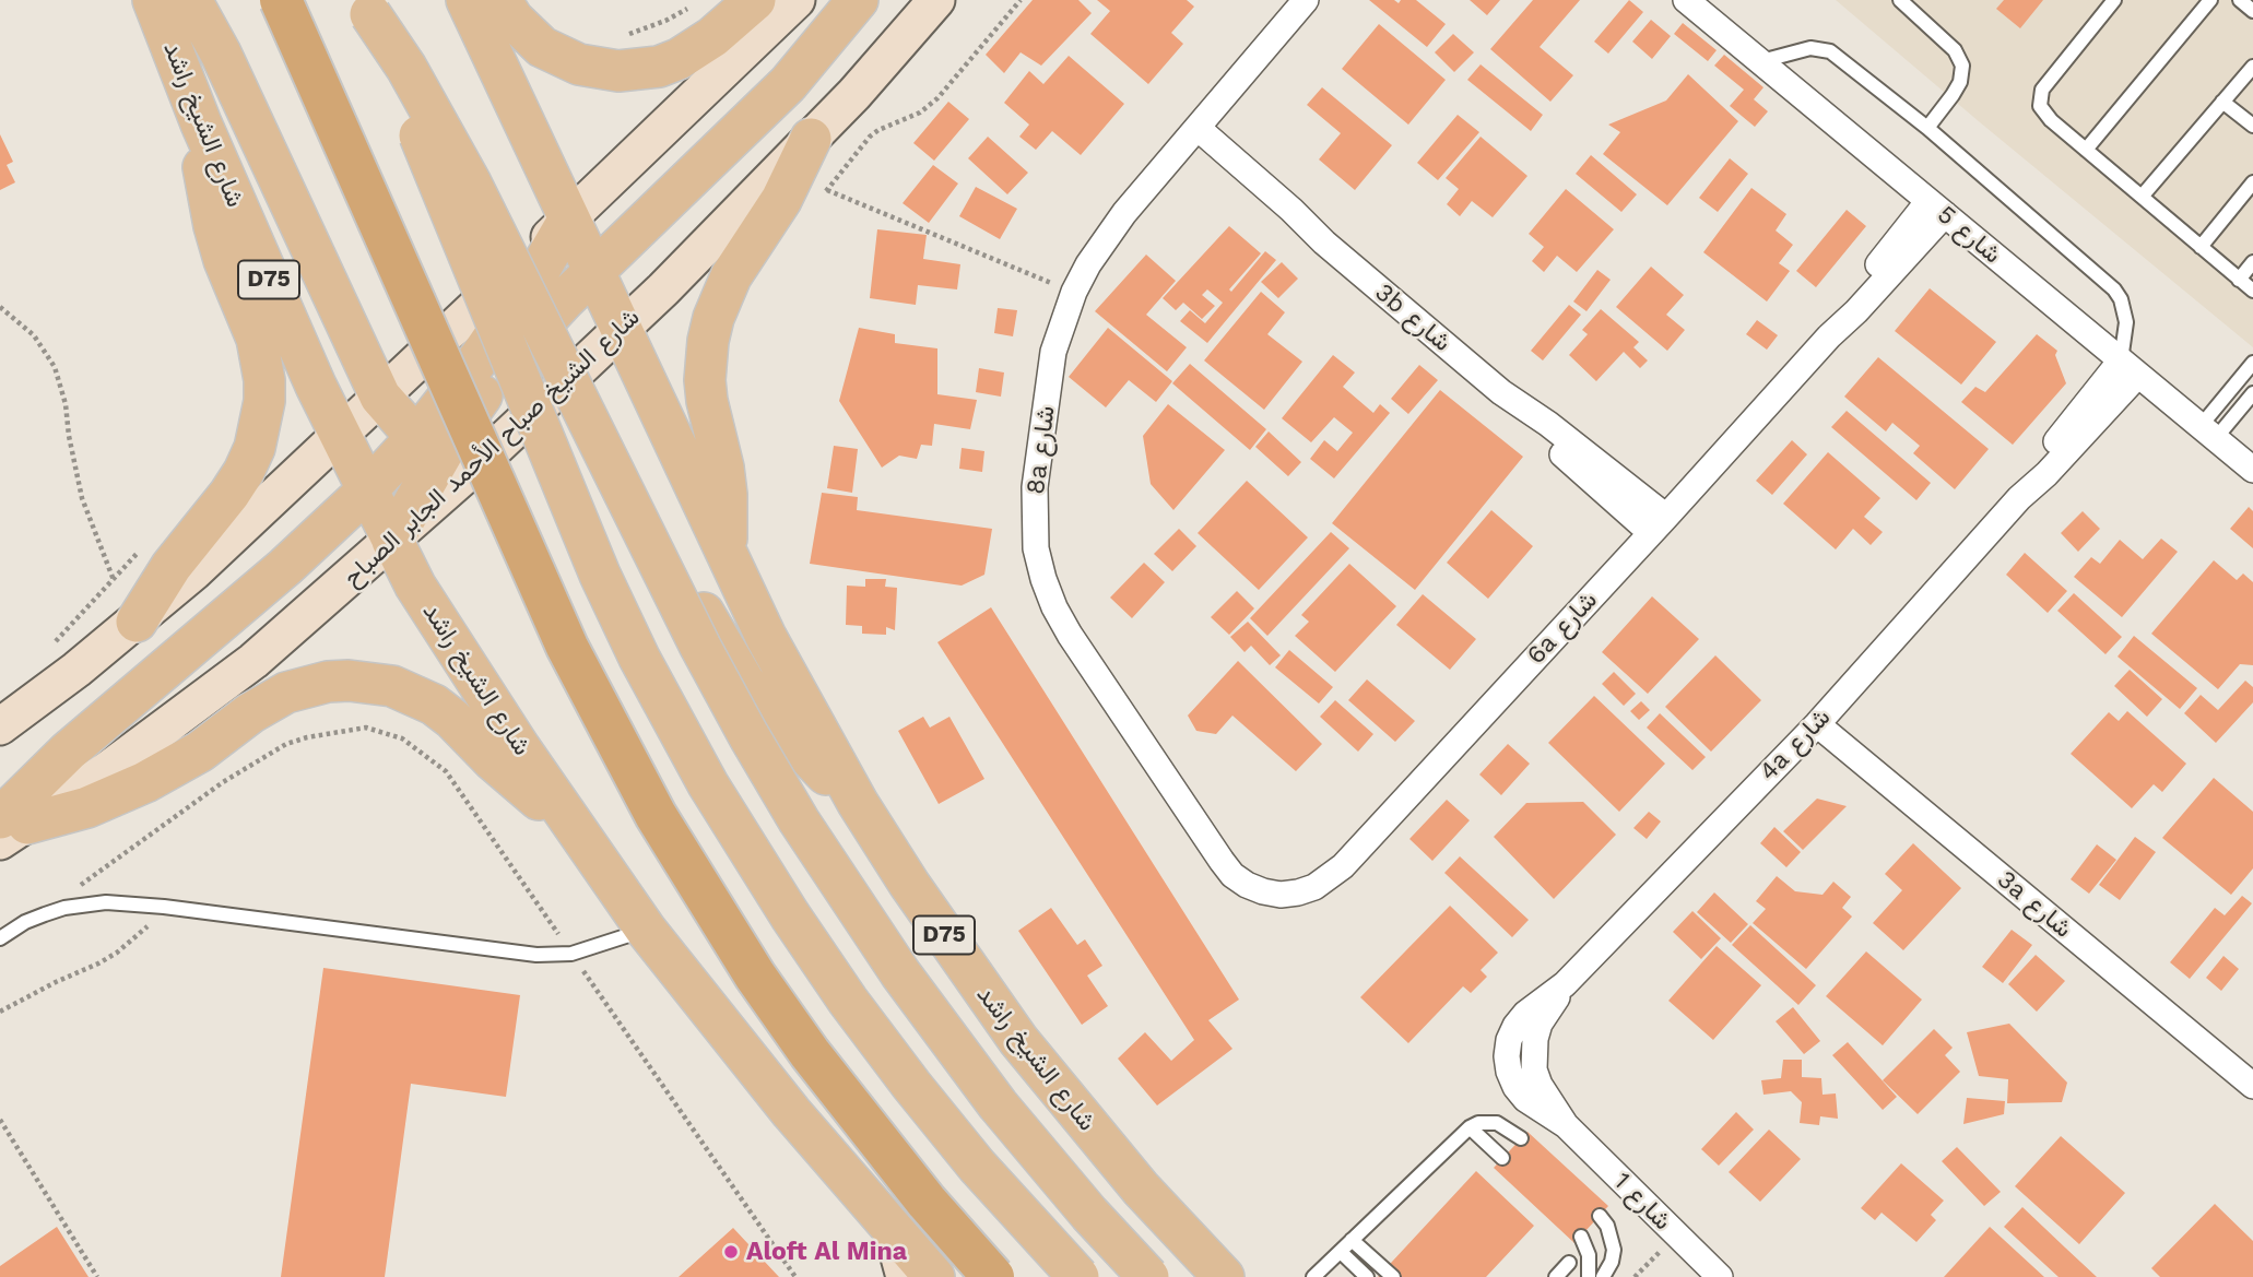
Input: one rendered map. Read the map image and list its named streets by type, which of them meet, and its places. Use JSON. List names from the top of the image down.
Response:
{
  "streets": {
    "main road": ["شارع الشيخ راشد", "D75", "شارع الشيخ صباح الأحمد الجابر الصباح"],
    "street": [
      "شارع 5",
      "3b شارع",
      "8a شارع",
      "6a شارع",
      "4a شارع",
      "3a شارع",
      "شارع 1"
    ]
  },
  "crossings": [
    ["شارع الشيخ راشد", "شارع الشيخ صباح الأحمد الجابر الصباح"],
    ["شارع 5", "6a شارع"],
    ["شارع 5", "4a شارع"],
    ["3b شارع", "8a شارع"],
    ["3b شارع", "6a شارع"],
    ["8a شارع", "6a شارع"],
    ["4a شارع", "3a شارع"],
    ["4a شارع", "شارع 1"]
  ],
  "places": ["Aloft Al Mina"]
}
